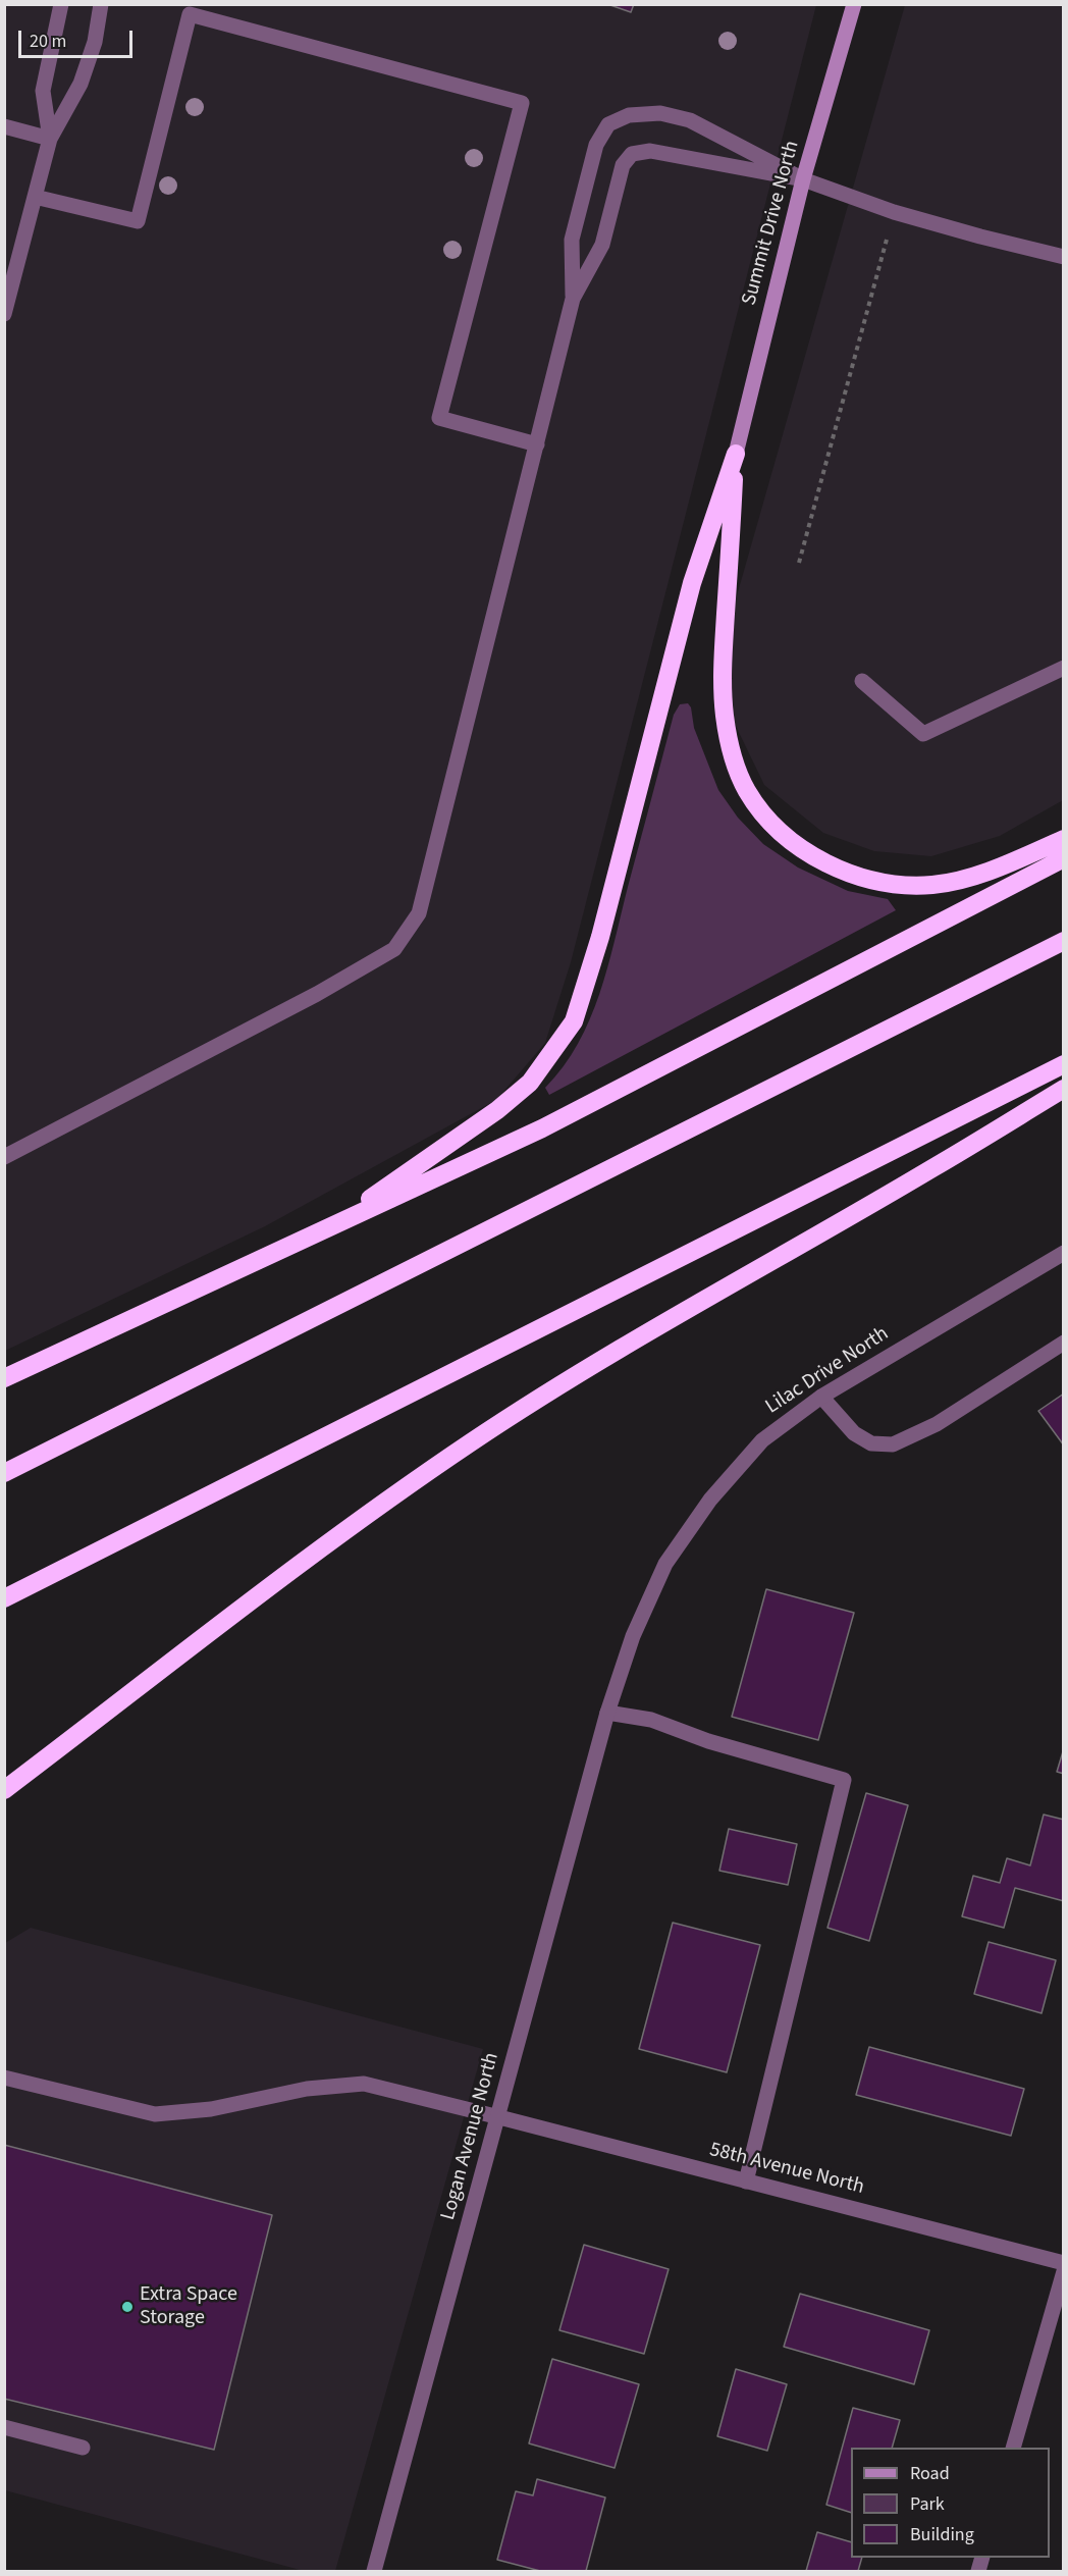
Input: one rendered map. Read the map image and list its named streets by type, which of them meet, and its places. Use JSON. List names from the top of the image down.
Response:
{
  "streets": {
    "street": [
      "Summit Drive North",
      "Lilac Drive North",
      "Logan Avenue North",
      "58th Avenue North"
    ]
  },
  "crossings": [
    ["Lilac Drive North", "Logan Avenue North"],
    ["Logan Avenue North", "58th Avenue North"]
  ],
  "places": ["Extra Space Storage"],
  "legend": ["Road", "Park", "Building"],
  "scale_bar": "20 m"
}
